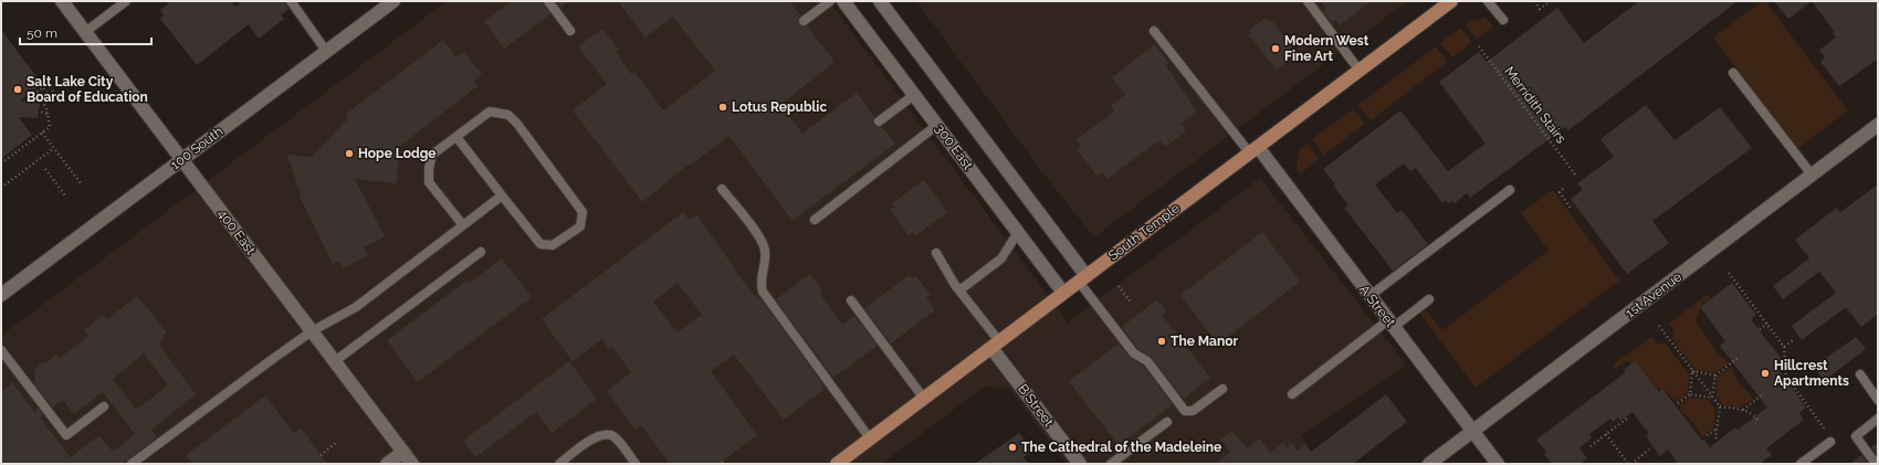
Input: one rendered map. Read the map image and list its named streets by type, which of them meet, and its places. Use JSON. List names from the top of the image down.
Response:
{
  "streets": {
    "main road": ["South Temple"],
    "street": [
      "300 East",
      "100 South",
      "400 East",
      "1st Avenue",
      "A Street",
      "B Street"
    ],
    "path": ["Merridith Stairs"]
  },
  "crossings": [
    ["300 East", "South Temple"],
    ["100 South", "400 East"],
    ["South Temple", "A Street"],
    ["South Temple", "B Street"],
    ["1st Avenue", "A Street"]
  ],
  "places": [
    "Modern West Fine Art",
    "Salt Lake City Board of Education",
    "Lotus Republic",
    "Hope Lodge",
    "The Manor",
    "Hillcrest Apartments",
    "The Cathedral of the Madeleine"
  ],
  "scale_bar": "50 m"
}
